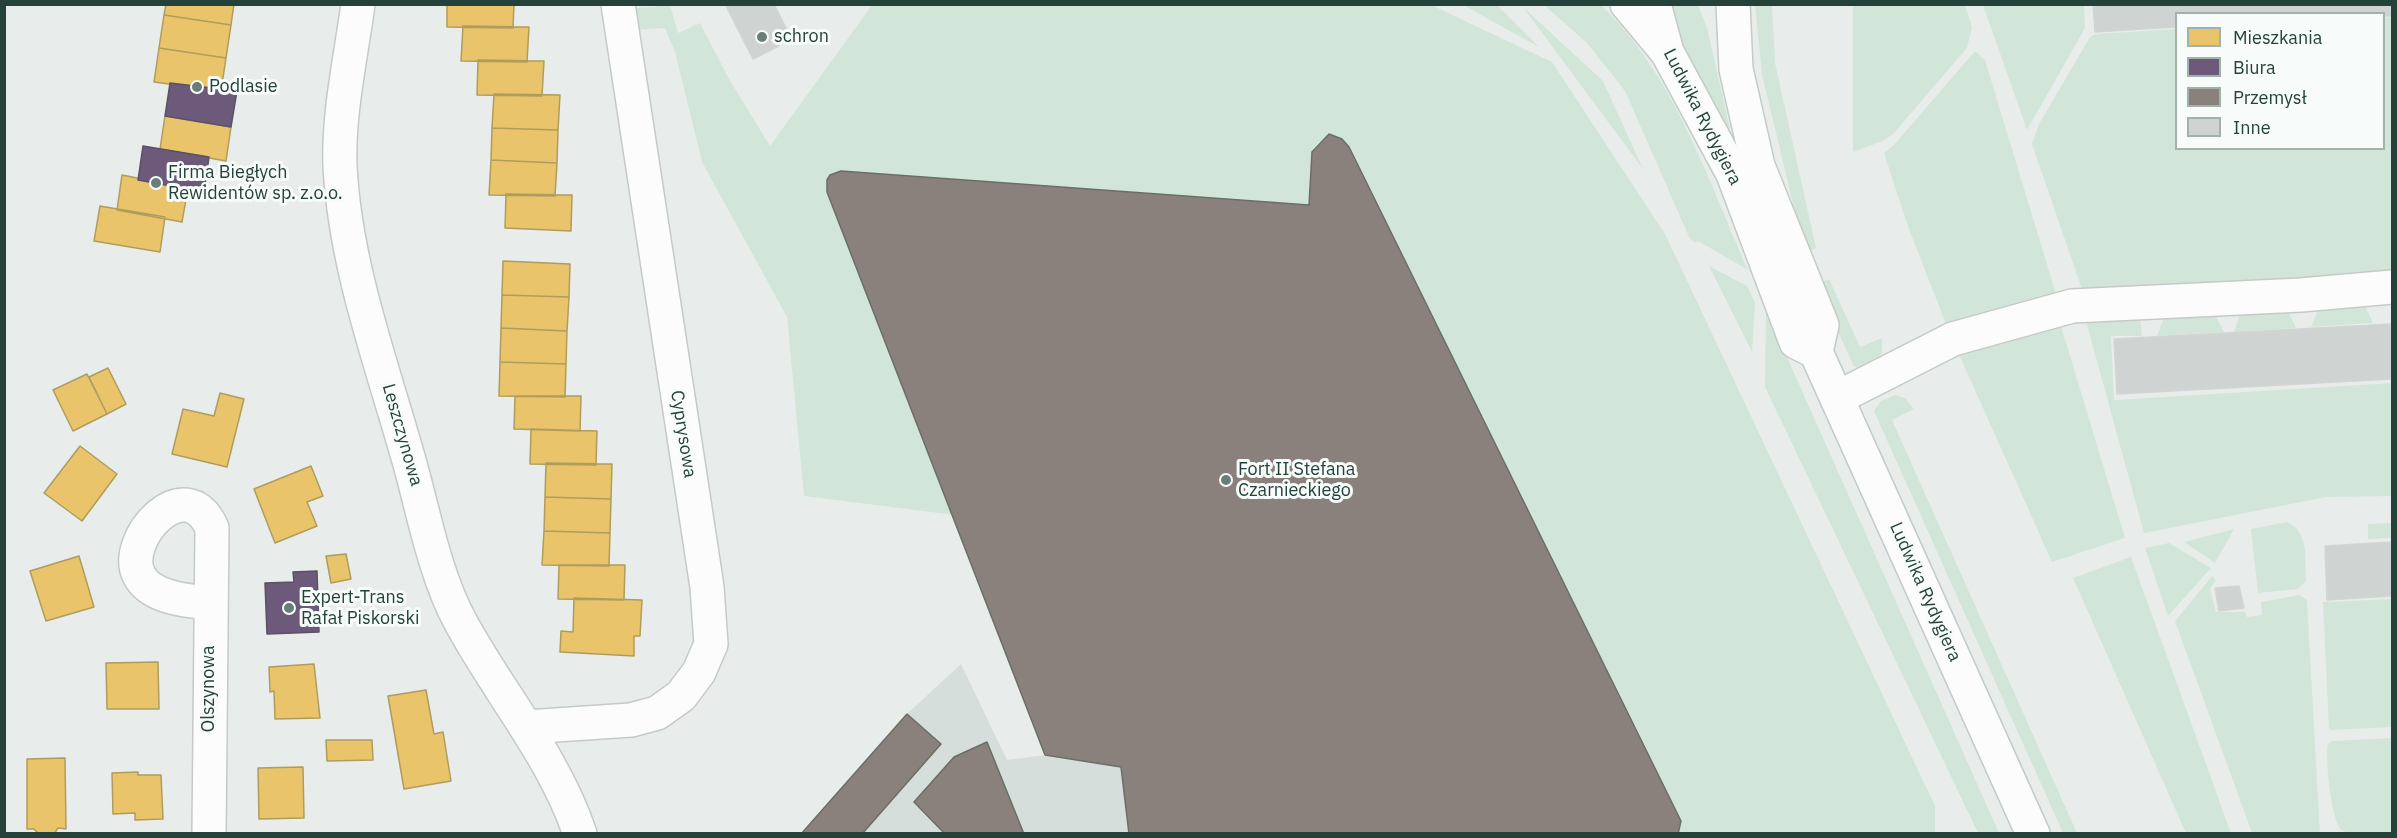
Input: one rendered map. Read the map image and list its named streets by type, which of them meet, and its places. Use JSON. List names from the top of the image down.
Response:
{
  "streets": {
    "street": [
      "Ludwika Rydygiera",
      "Cyprysowa",
      "Leszczynowa",
      "Olszynowa"
    ]
  },
  "crossings": [
    ["Cyprysowa", "Leszczynowa"]
  ],
  "places": [
    "schron",
    "Podlasie",
    "Firma Biegłych Rewidentów sp. z.o.o.",
    "Fort II Stefana Czarnieckiego",
    "Expert-Trans Rafał Piskorski"
  ],
  "legend": [
    "Mieszkania",
    "Biura",
    "Przemysł",
    "Inne"
  ]
}
